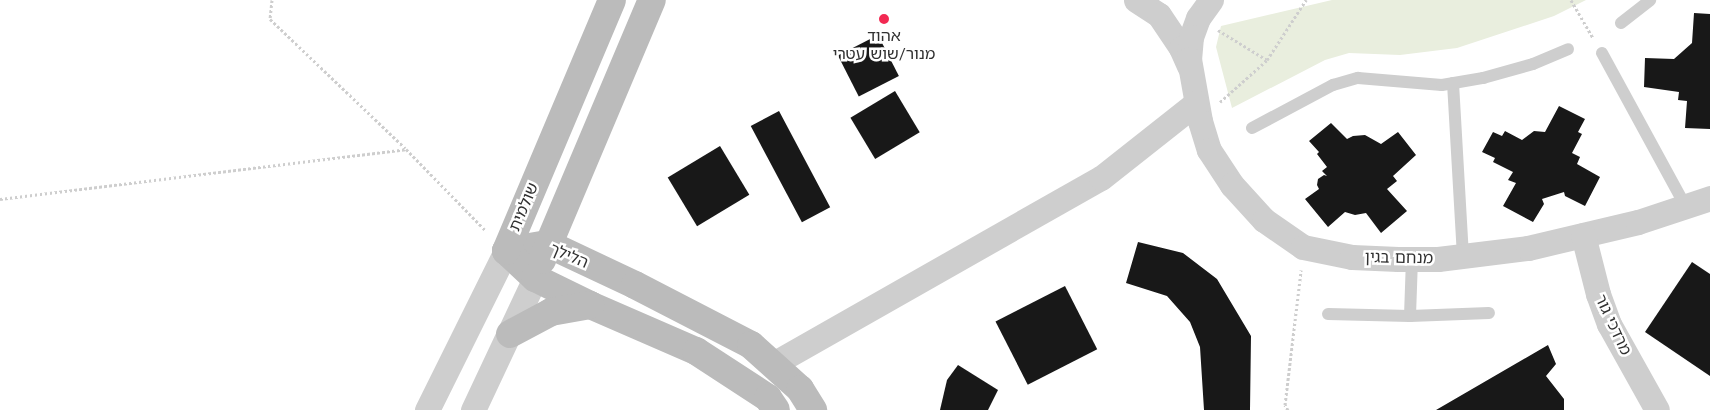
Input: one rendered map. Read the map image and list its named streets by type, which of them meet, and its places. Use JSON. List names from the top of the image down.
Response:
{
  "streets": {
    "street": [
      "שולמית",
      "הלילך",
      "מנחם בגין",
      "מרדכי גור"
    ]
  },
  "crossings": [
    ["שולמית", "הלילך"],
    ["מנחם בגין", "מרדכי גור"]
  ],
  "places": ["אהוד מנור/שוש עטרי"]
}
